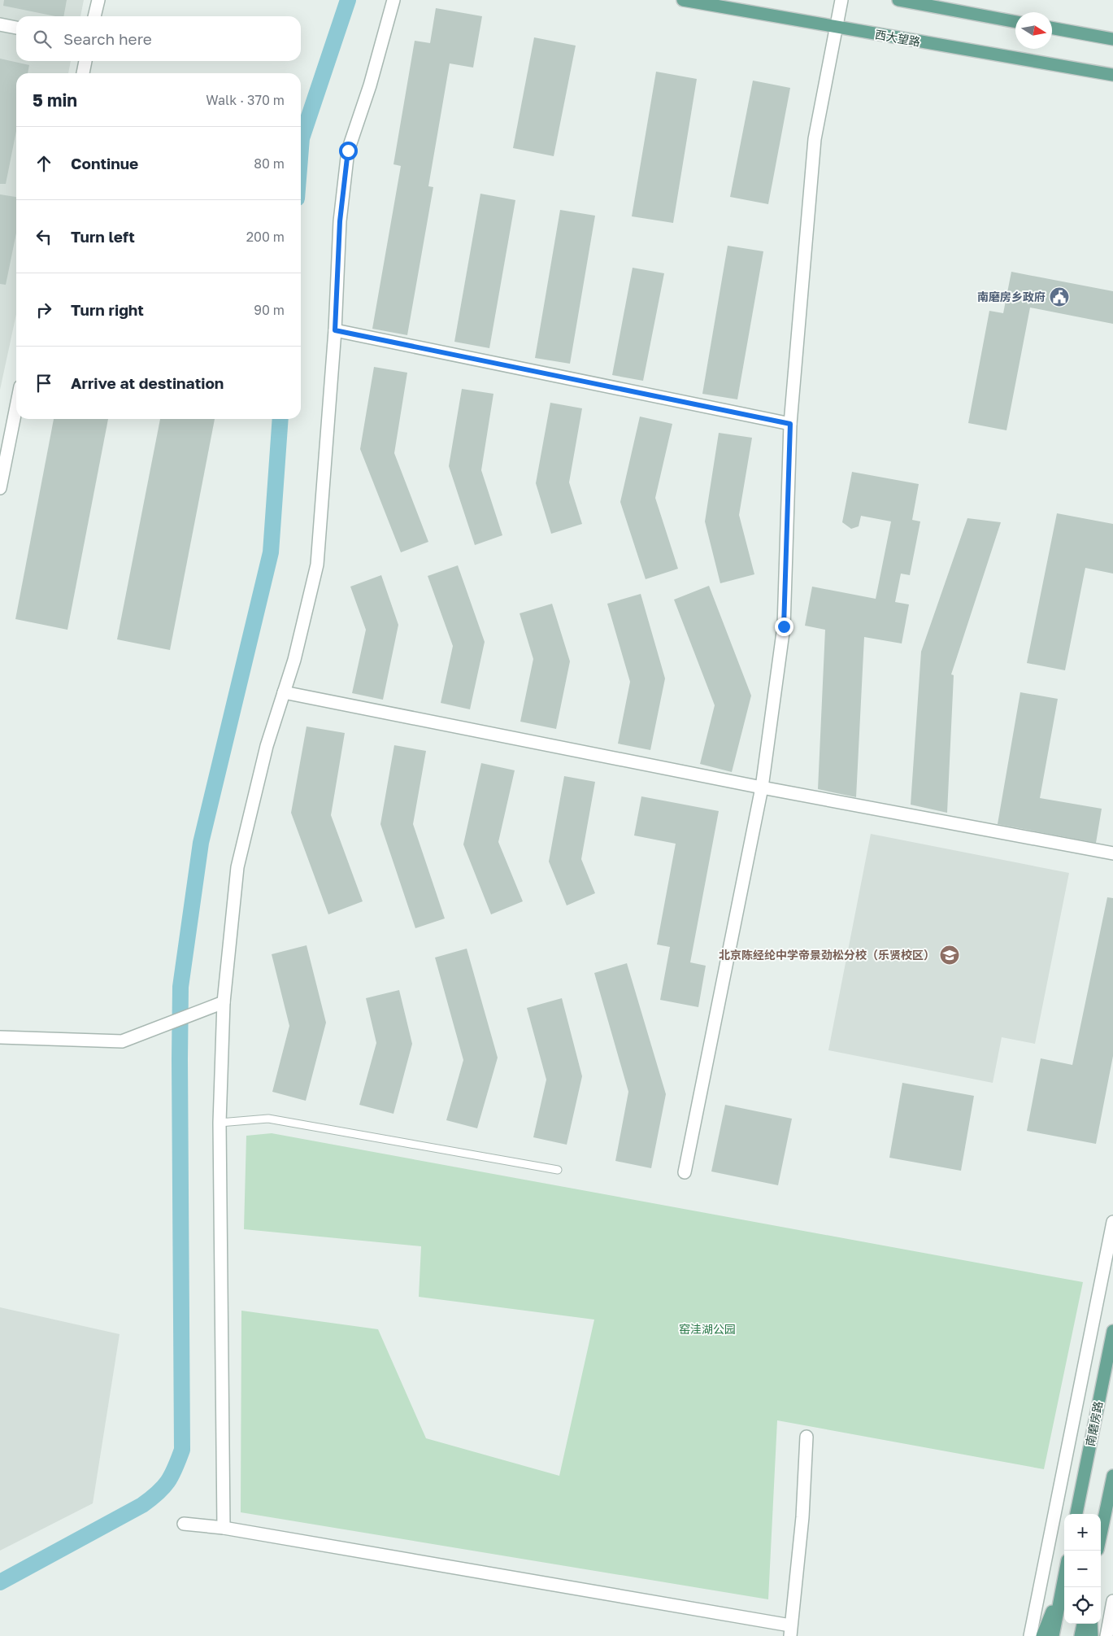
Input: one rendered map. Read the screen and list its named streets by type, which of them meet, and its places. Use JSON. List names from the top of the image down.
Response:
{
  "streets": {
    "main road": ["西大望路", "南磨房路"]
  },
  "parks": ["窑洼湖公园"],
  "places": {
    "public building": ["南磨房乡政府"],
    "school or university": ["北京陈经纶中学帝景劲松分校（乐贤校区）"]
  },
  "north": "right",
  "page": {
    "search": "Search here",
    "heading": ["5 min", "Walk · 370 m"],
    "list": [
      ["Continue", "80 m"],
      ["Turn left", "200 m"],
      ["Turn right", "90 m"],
      "Arrive at destination"
    ],
    "map_buttons": ["+", "−"]
  }
}
